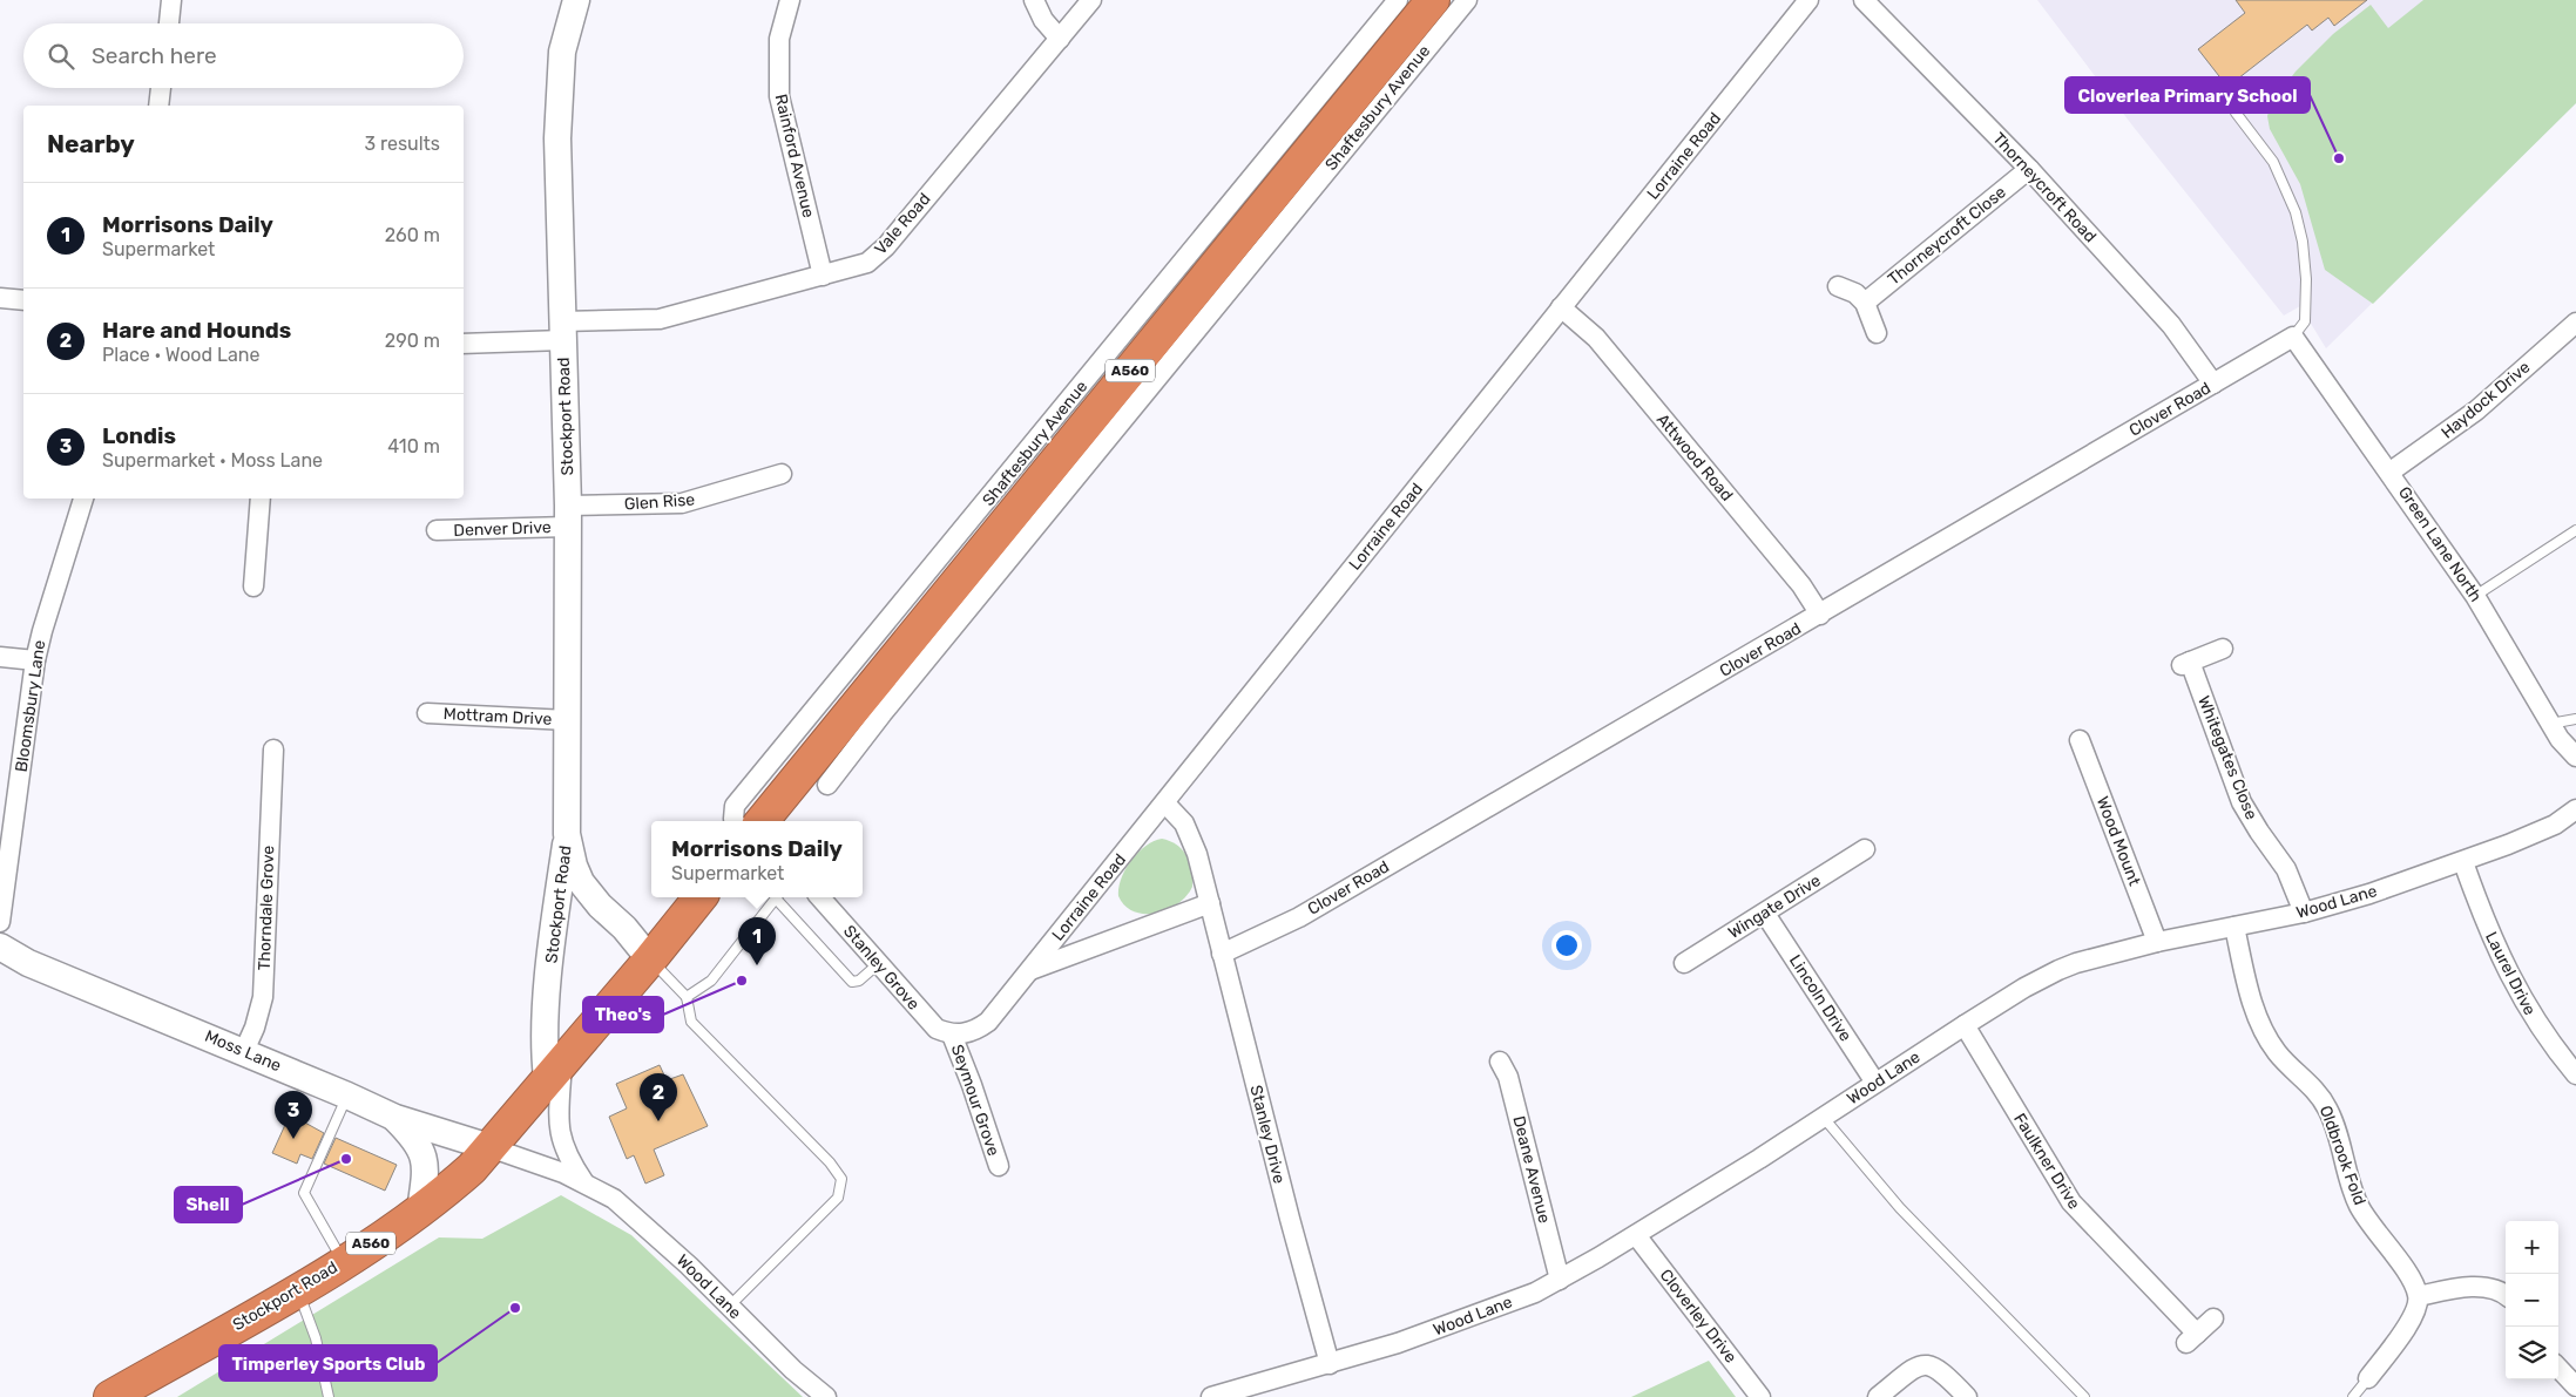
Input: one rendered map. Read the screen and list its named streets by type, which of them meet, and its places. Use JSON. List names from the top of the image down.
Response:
{
  "streets": {
    "highway": ["Shaftesbury Avenue", "A560", "Stockport Road"],
    "main road": ["Moss Lane"],
    "street": [
      "Rainford Avenue",
      "Lorraine Road",
      "Thorneycroft Road",
      "Vale Road",
      "Thorneycroft Close",
      "Haydock Drive",
      "Clover Road",
      "Attwood Road",
      "Glen Rise",
      "Denver Drive",
      "Green Lane North",
      "Bloomsbury Lane",
      "Mottram Drive",
      "Whitegates Close",
      "Wood Mount",
      "Wood Lane",
      "Wingate Drive",
      "Thorndale Grove",
      "Stanley Grove",
      "Laurel Drive",
      "Lincoln Drive",
      "Seymour Grove",
      "Stanley Drive",
      "Oldbrook Fold",
      "Faulkner Drive",
      "Deane Avenue",
      "Cloverley Drive"
    ]
  },
  "crossings": [
    ["Rainford Avenue", "Vale Road"],
    ["Lorraine Road", "Attwood Road"],
    ["Lorraine Road", "Stanley Grove"],
    ["Lorraine Road", "Seymour Grove"],
    ["Lorraine Road", "Stanley Drive"],
    ["Thorneycroft Road", "Thorneycroft Close"],
    ["Thorneycroft Road", "Clover Road"],
    ["Vale Road", "Stockport Road"],
    ["A560", "Stockport Road"],
    ["Haydock Drive", "Green Lane North"],
    ["Clover Road", "Attwood Road"],
    ["Clover Road", "Green Lane North"],
    ["Clover Road", "Stanley Drive"],
    ["Stockport Road", "Glen Rise"],
    ["Stockport Road", "Denver Drive"],
    ["Stockport Road", "Mottram Drive"],
    ["Stockport Road", "Wood Lane"],
    ["Stockport Road", "Moss Lane"],
    ["Glen Rise", "Denver Drive"],
    ["Whitegates Close", "Wood Lane"],
    ["Wood Mount", "Wood Lane"],
    ["Wood Lane", "Laurel Drive"],
    ["Wood Lane", "Lincoln Drive"],
    ["Wood Lane", "Moss Lane"],
    ["Wood Lane", "Stanley Drive"],
    ["Wood Lane", "Oldbrook Fold"],
    ["Wood Lane", "Faulkner Drive"],
    ["Wood Lane", "Deane Avenue"],
    ["Wood Lane", "Cloverley Drive"],
    ["Wingate Drive", "Lincoln Drive"],
    ["Thorndale Grove", "Moss Lane"],
    ["Stanley Grove", "Seymour Grove"]
  ],
  "places": [
    "Cloverlea Primary School",
    "Theo's",
    "Shell",
    "Timperley Sports Club"
  ],
  "page": {
    "search": "Search here",
    "heading": ["Nearby", "3 results"],
    "list": [
      {
        "mark": "1",
        "name": "Morrisons Daily",
        "note": "Supermarket",
        "value": "260 m"
      },
      {
        "mark": "2",
        "name": "Hare and Hounds",
        "note": "Place · Wood Lane",
        "value": "290 m"
      },
      {
        "mark": "3",
        "name": "Londis",
        "note": "Supermarket · Moss Lane",
        "value": "410 m"
      }
    ],
    "popup": ["Morrisons Daily", "Supermarket"],
    "pins": ["1", "2", "3"],
    "map_buttons": ["+", "−"]
  }
}
